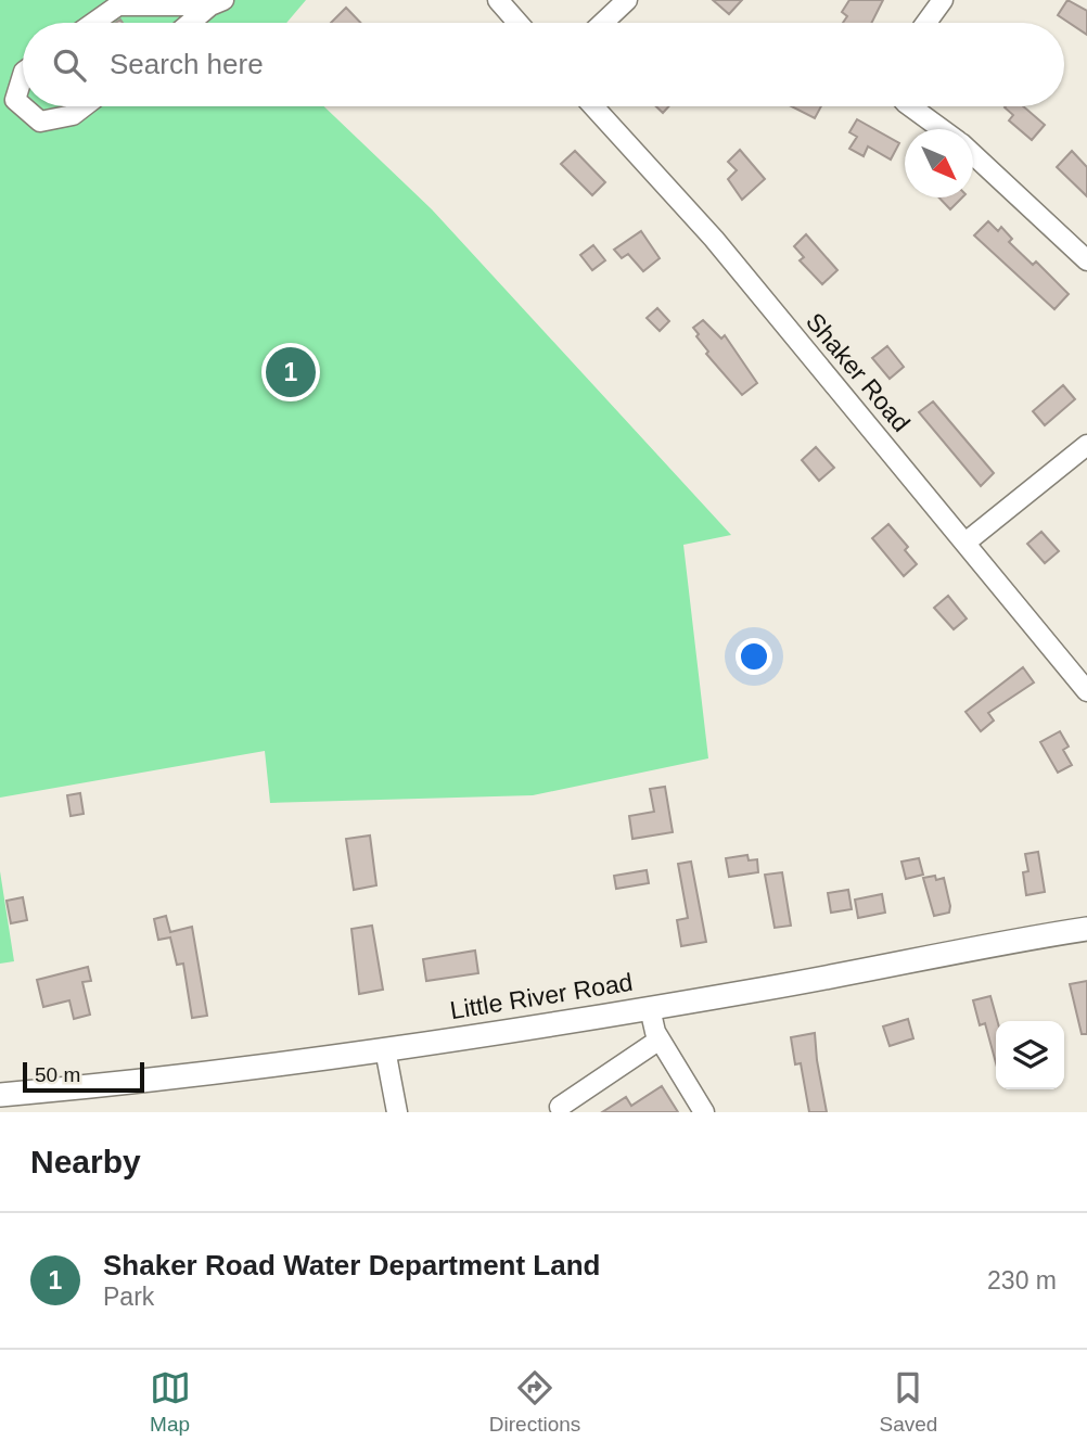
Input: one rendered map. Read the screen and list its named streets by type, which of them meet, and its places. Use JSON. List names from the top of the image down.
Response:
{
  "streets": {
    "main road": ["Little River Road"],
    "street": ["Shaker Road"]
  },
  "scale_bar": "50 m",
  "north": "bottom right",
  "page": {
    "search": "Search here",
    "pins": "1",
    "scale": "50 m",
    "heading": "Nearby",
    "list": [
      {
        "mark": "1",
        "name": "Shaker Road Water Department Land",
        "note": "Park",
        "value": "230 m"
      }
    ],
    "nav": ["Map", "Directions", "Saved"]
  }
}
